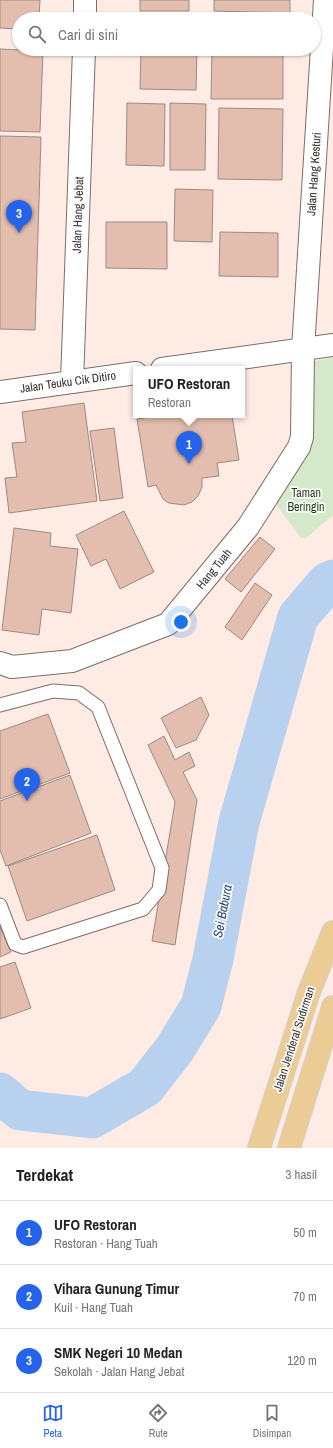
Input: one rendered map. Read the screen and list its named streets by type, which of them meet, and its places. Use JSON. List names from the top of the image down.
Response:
{
  "streets": {
    "main road": ["Jalan Jenderal Sudirman"],
    "street": [
      "Jalan Hang Kesturi",
      "Jalan Hang Jebat",
      "Jalan Teuku Cik Ditiro",
      "Hang Tuah"
    ]
  },
  "crossings": [
    ["Jalan Hang Kesturi", "Hang Tuah"],
    ["Jalan Hang Jebat", "Jalan Teuku Cik Ditiro"]
  ],
  "water": ["Sei Babura"],
  "parks": ["Taman Beringin"],
  "page": {
    "search": "Cari di sini",
    "pins": ["3", "1", "2"],
    "popup": ["UFO Restoran", "Restoran"],
    "heading": ["Terdekat", "3 hasil"],
    "list": [
      {
        "mark": "1",
        "name": "UFO Restoran",
        "note": "Restoran · Hang Tuah",
        "value": "50 m"
      },
      {
        "mark": "2",
        "name": "Vihara Gunung Timur",
        "note": "Kuil · Hang Tuah",
        "value": "70 m"
      },
      {
        "mark": "3",
        "name": "SMK Negeri 10 Medan",
        "note": "Sekolah · Jalan Hang Jebat",
        "value": "120 m"
      }
    ],
    "nav": ["Peta", "Rute", "Disimpan"]
  }
}
